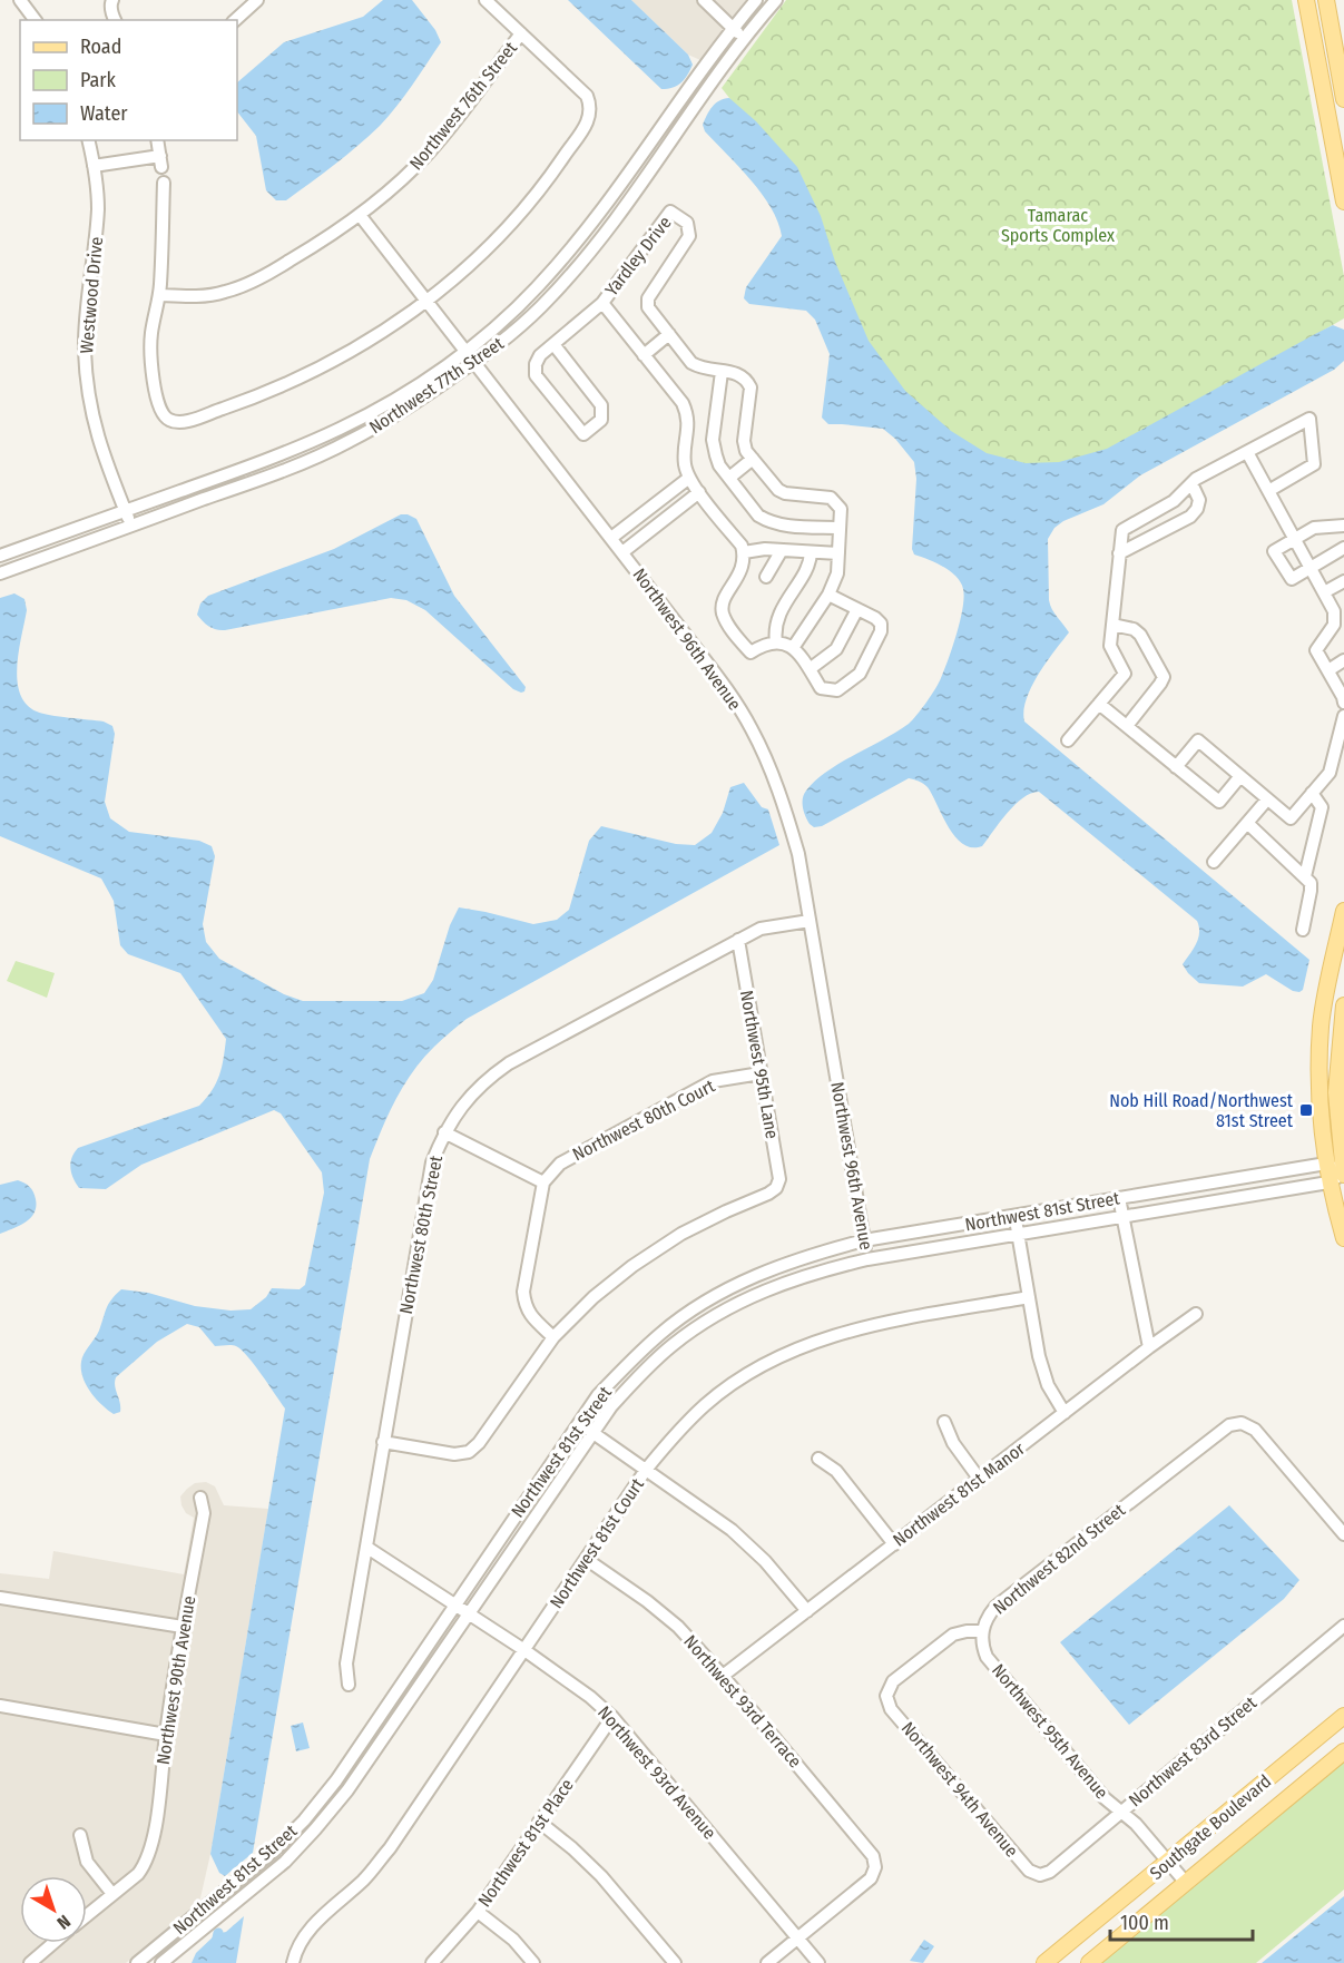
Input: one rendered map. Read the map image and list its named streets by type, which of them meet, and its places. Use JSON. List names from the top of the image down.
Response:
{
  "streets": {
    "main road": ["Southgate Boulevard"],
    "street": [
      "Northwest 76th Street",
      "Yardley Drive",
      "Westwood Drive",
      "Northwest 77th Street",
      "Northwest 96th Avenue",
      "Northwest 95th Lane",
      "Northwest 80th Court",
      "Northwest 81st Street",
      "Northwest 80th Street",
      "Northwest 81st Manor",
      "Northwest 81st Court",
      "Northwest 82nd Street",
      "Northwest 90th Avenue",
      "Northwest 93rd Terrace",
      "Northwest 95th Avenue",
      "Northwest 83rd Street",
      "Northwest 93rd Avenue",
      "Northwest 94th Avenue",
      "Northwest 81st Place"
    ]
  },
  "crossings": [
    ["Northwest 76th Street", "Northwest 96th Avenue"],
    ["Westwood Drive", "Northwest 77th Street"],
    ["Northwest 77th Street", "Northwest 96th Avenue"],
    ["Northwest 96th Avenue", "Northwest 81st Street"],
    ["Northwest 96th Avenue", "Northwest 80th Street"],
    ["Northwest 95th Lane", "Northwest 80th Court"],
    ["Northwest 95th Lane", "Northwest 80th Street"],
    ["Northwest 81st Street", "Northwest 93rd Avenue"],
    ["Northwest 80th Street", "Northwest 93rd Avenue"],
    ["Northwest 81st Manor", "Northwest 93rd Terrace"],
    ["Northwest 81st Court", "Northwest 93rd Terrace"],
    ["Northwest 81st Court", "Northwest 93rd Avenue"],
    ["Northwest 82nd Street", "Northwest 95th Avenue"],
    ["Northwest 82nd Street", "Northwest 94th Avenue"],
    ["Northwest 93rd Terrace", "Northwest 93rd Avenue"],
    ["Northwest 95th Avenue", "Northwest 83rd Street"],
    ["Northwest 95th Avenue", "Southgate Boulevard"],
    ["Northwest 83rd Street", "Northwest 94th Avenue"],
    ["Northwest 93rd Avenue", "Northwest 81st Place"]
  ],
  "parks": ["Tamarac Sports Complex"],
  "places": {
    "transit": ["Nob Hill Road/Northwest 81st Street"]
  },
  "legend": ["Road", "Park", "Water"],
  "scale_bar": "100 m",
  "north": "bottom right"
}
